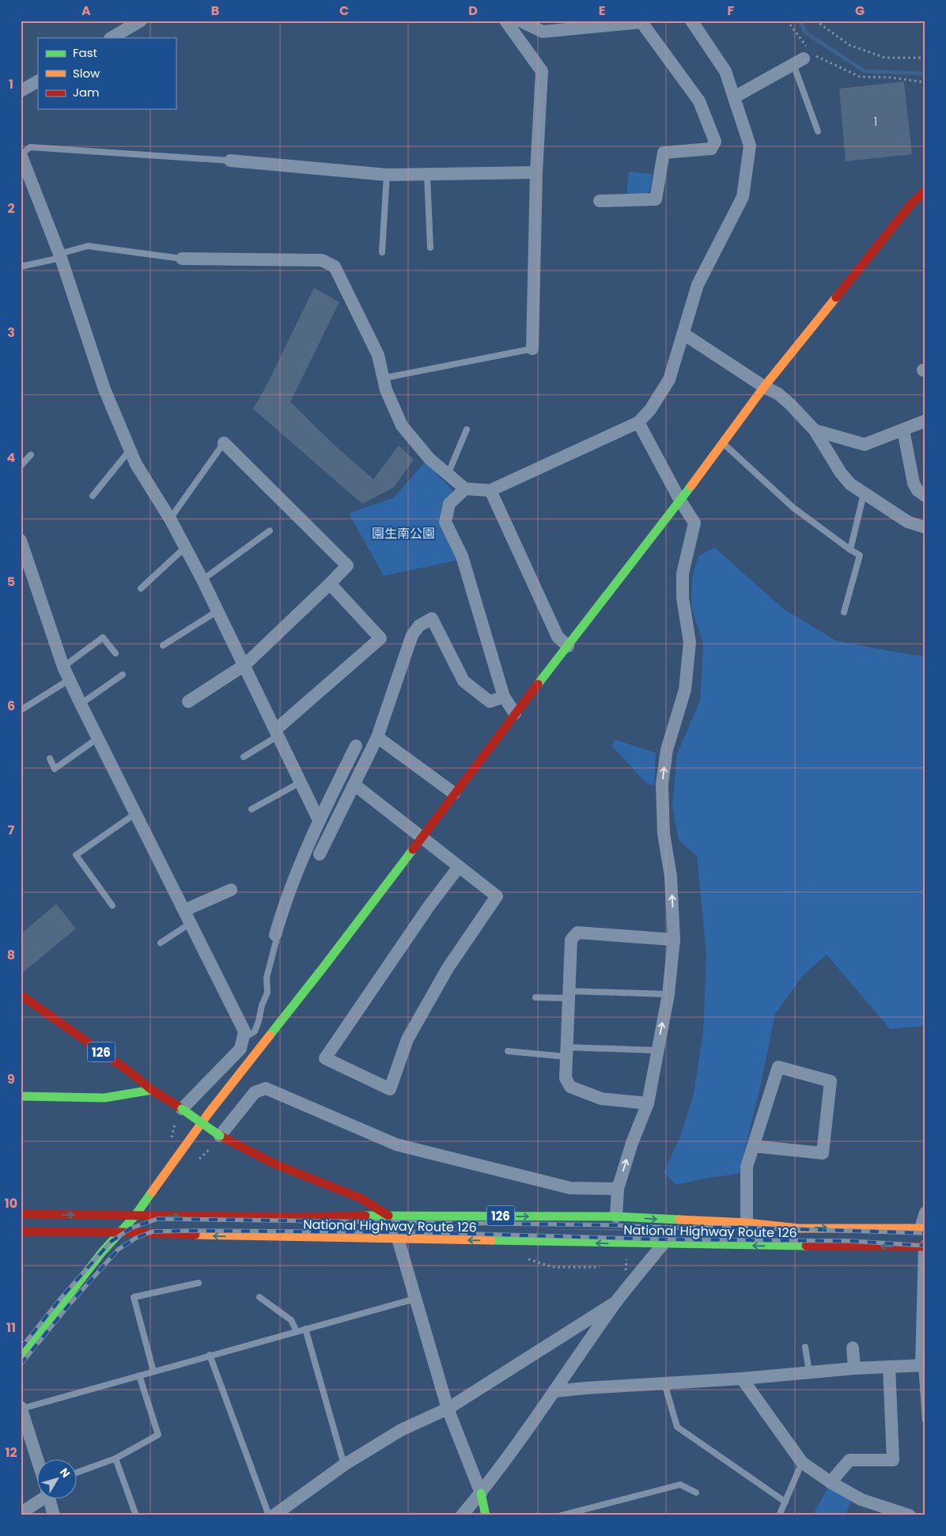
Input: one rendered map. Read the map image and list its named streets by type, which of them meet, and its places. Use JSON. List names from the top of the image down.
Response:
{
  "streets": {
    "main road": ["126", "National Highway Route 126"]
  },
  "parks": ["園生南公園"],
  "house_numbers": ["1"],
  "legend": ["Fast", "Slow", "Jam"],
  "north": "top right",
  "grid": {
    "columns": [
      "A",
      "B",
      "C",
      "D",
      "E",
      "F",
      "G"
    ],
    "rows": [
      "1",
      "2",
      "3",
      "4",
      "5",
      "6",
      "7",
      "8",
      "9",
      "10",
      "11",
      "12"
    ]
  }
}
